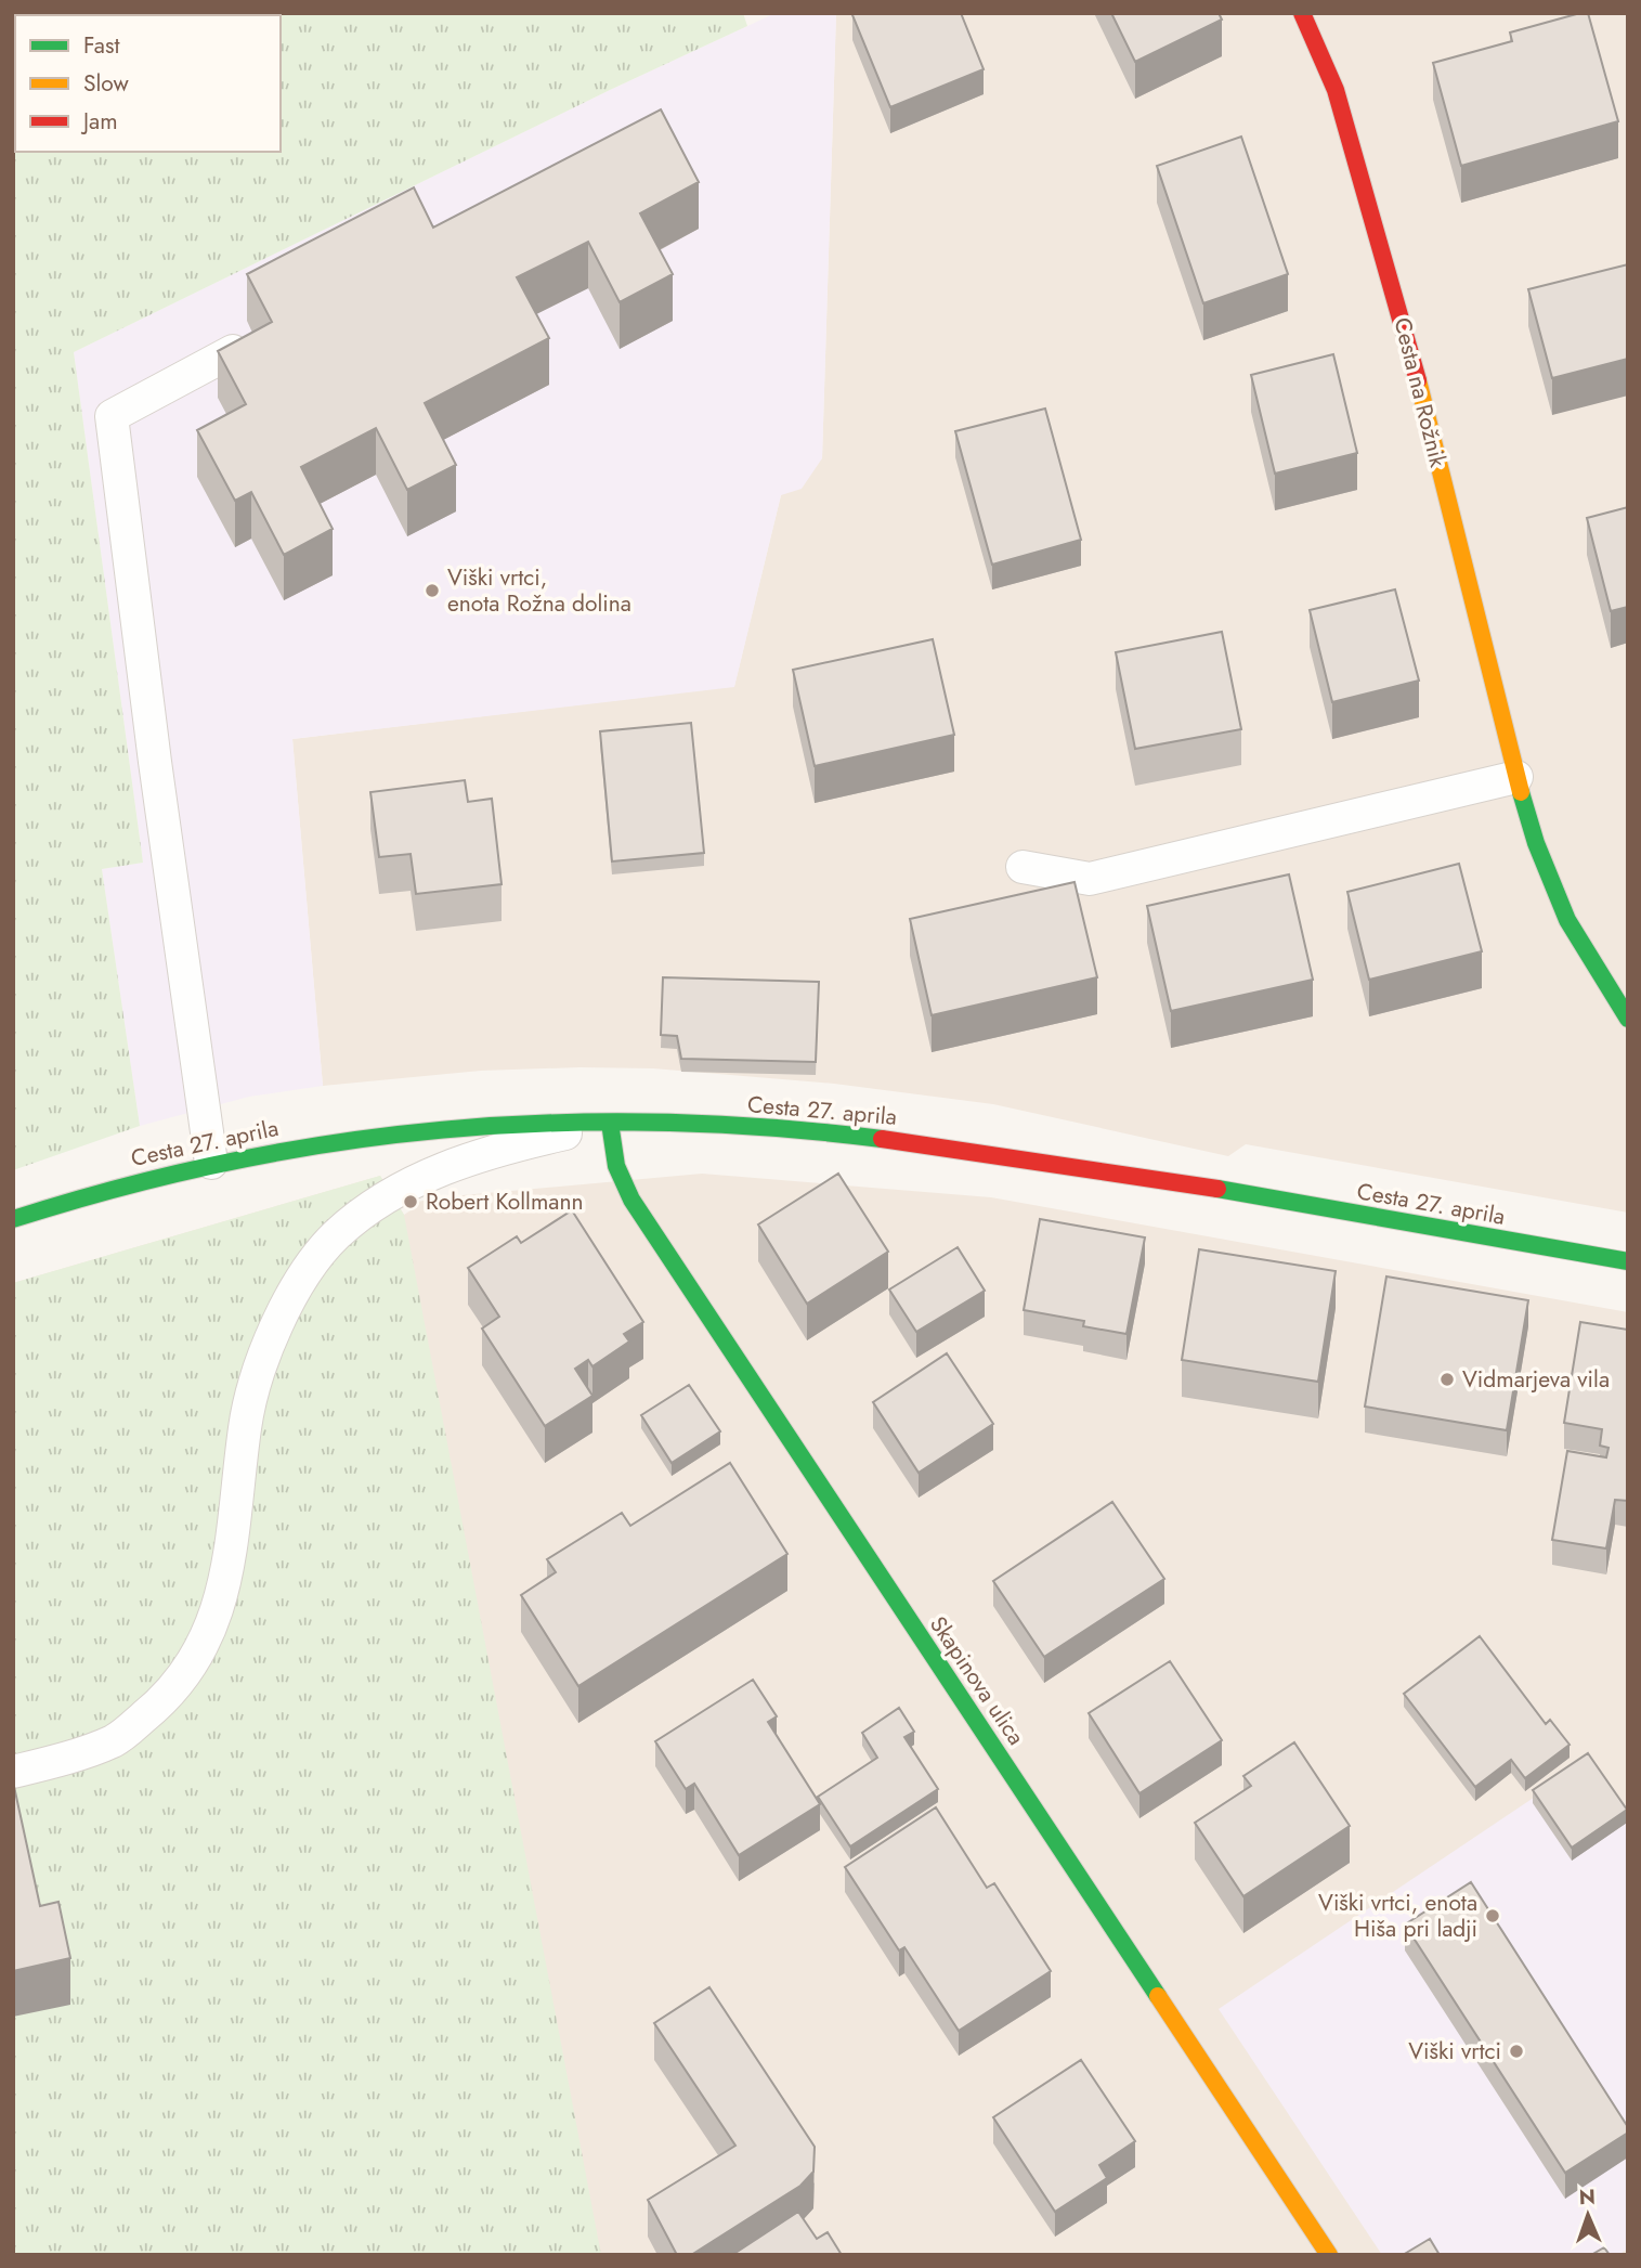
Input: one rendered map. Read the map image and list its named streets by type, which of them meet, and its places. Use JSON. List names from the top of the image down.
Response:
{
  "streets": {
    "street": ["Cesta na Rožnik", "Cesta 27. aprila", "Skapinova ulica"]
  },
  "crossings": [
    ["Cesta 27. aprila", "Skapinova ulica"]
  ],
  "places": [
    "Viški vrtci, enota Rožna dolina",
    "Robert Kollmann",
    "Vidmarjeva vila",
    "Viški vrtci, enota Hiša pri ladji",
    "Viški vrtci"
  ],
  "legend": ["Fast", "Slow", "Jam"],
  "north": "top"
}
